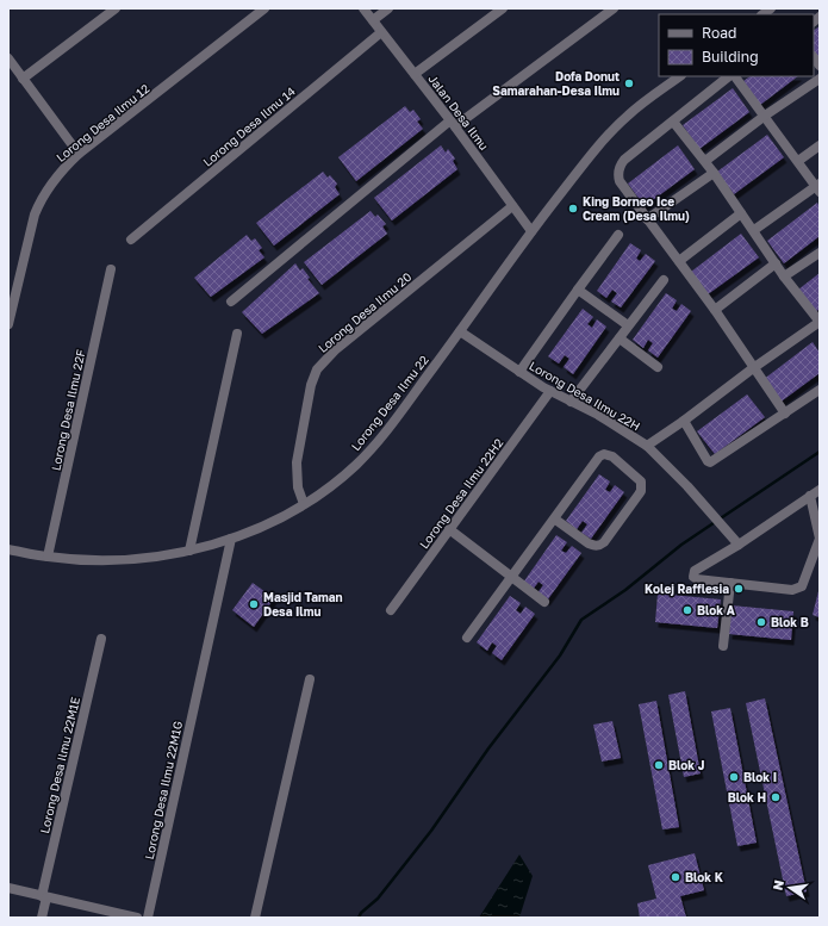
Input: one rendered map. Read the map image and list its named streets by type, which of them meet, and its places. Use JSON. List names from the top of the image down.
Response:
{
  "streets": {
    "street": [
      "Jalan Desa Ilmu",
      "Lorong Desa Ilmu 12",
      "Lorong Desa Ilmu 14",
      "Lorong Desa Ilmu 20",
      "Lorong Desa Ilmu 22H",
      "Lorong Desa Ilmu 22",
      "Lorong Desa Ilmu 22F",
      "Lorong Desa Ilmu 22H2",
      "Lorong Desa Ilmu 22M1E",
      "Lorong Desa Ilmu 22M1G"
    ]
  },
  "crossings": [
    ["Jalan Desa Ilmu", "Lorong Desa Ilmu 14"],
    ["Jalan Desa Ilmu", "Lorong Desa Ilmu 20"],
    ["Jalan Desa Ilmu", "Lorong Desa Ilmu 22"],
    ["Lorong Desa Ilmu 20", "Lorong Desa Ilmu 22"],
    ["Lorong Desa Ilmu 22H", "Lorong Desa Ilmu 22"],
    ["Lorong Desa Ilmu 22H", "Lorong Desa Ilmu 22H2"],
    ["Lorong Desa Ilmu 22", "Lorong Desa Ilmu 22F"],
    ["Lorong Desa Ilmu 22", "Lorong Desa Ilmu 22M1G"]
  ],
  "places": [
    "Dofa Donut Samarahan-Desa Ilmu",
    "King Borneo Ice Cream (Desa Ilmu)",
    "Kolej Rafflesia",
    "Masjid Taman Desa Ilmu",
    "Blok A",
    "Blok B",
    "Blok J",
    "Blok I",
    "Blok H",
    "Blok K"
  ],
  "legend": ["Road", "Building"],
  "north": "left"
}
